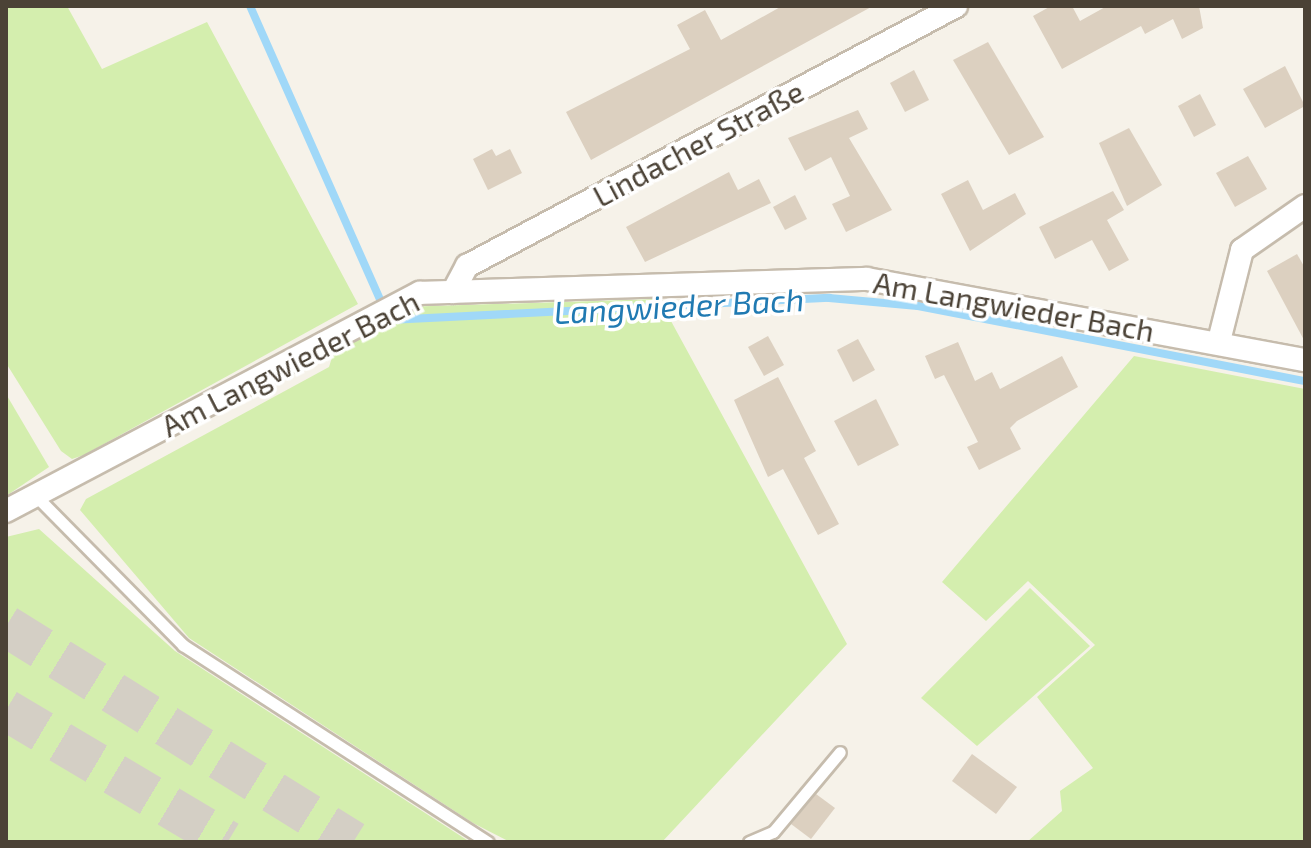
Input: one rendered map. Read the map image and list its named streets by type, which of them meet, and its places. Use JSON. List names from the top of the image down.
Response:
{
  "streets": {
    "street": ["Lindacher Straße", "Am Langwieder Bach"]
  },
  "crossings": [
    ["Lindacher Straße", "Am Langwieder Bach"]
  ],
  "water": ["Langwieder Bach"]
}
